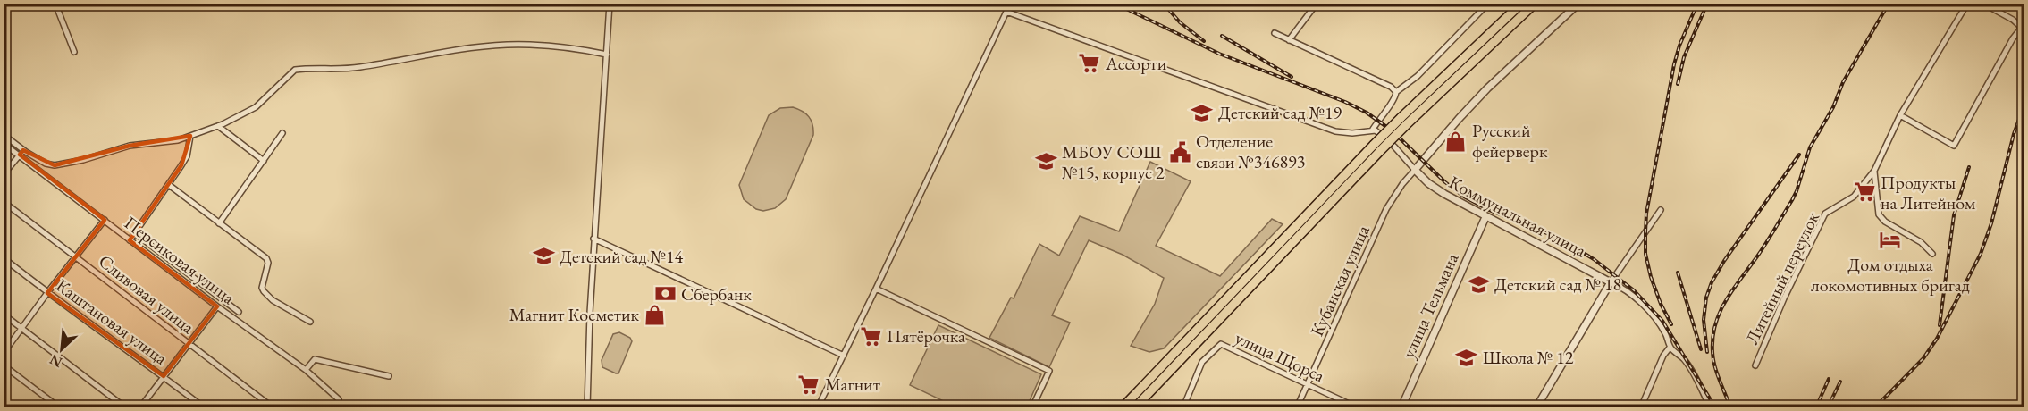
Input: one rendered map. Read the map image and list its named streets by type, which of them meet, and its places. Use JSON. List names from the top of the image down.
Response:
{
  "streets": {
    "street": [
      "Коммунальная улица",
      "Персиковая улица",
      "Литейный переулок",
      "Кубанская улица",
      "Сливовая улица",
      "улица Тельмана",
      "Каштановая улица",
      "улица Щорса"
    ]
  },
  "crossings": [
    ["Коммунальная улица", "Кубанская улица"],
    ["Коммунальная улица", "улица Тельмана"],
    ["Кубанская улица", "улица Щорса"]
  ],
  "places": {
    "supermarket": [
      "Ассорти",
      "Продукты на Литейном",
      "Пятёрочка",
      "Магнит"
    ],
    "school or university": [
      "Детский сад №19",
      "МБОУ СОШ №15, корпус 2",
      "Детский сад №14",
      "Детский сад № 18",
      "Школа № 12"
    ],
    "shop": ["Русский фейерверк", "Магнит Косметик"],
    "public building": ["Отделение связи №346893"],
    "hotel": ["Дом отдыха локомотивных бригад"],
    "bank": ["Сбербанк"]
  },
  "north": "bottom left"
}
